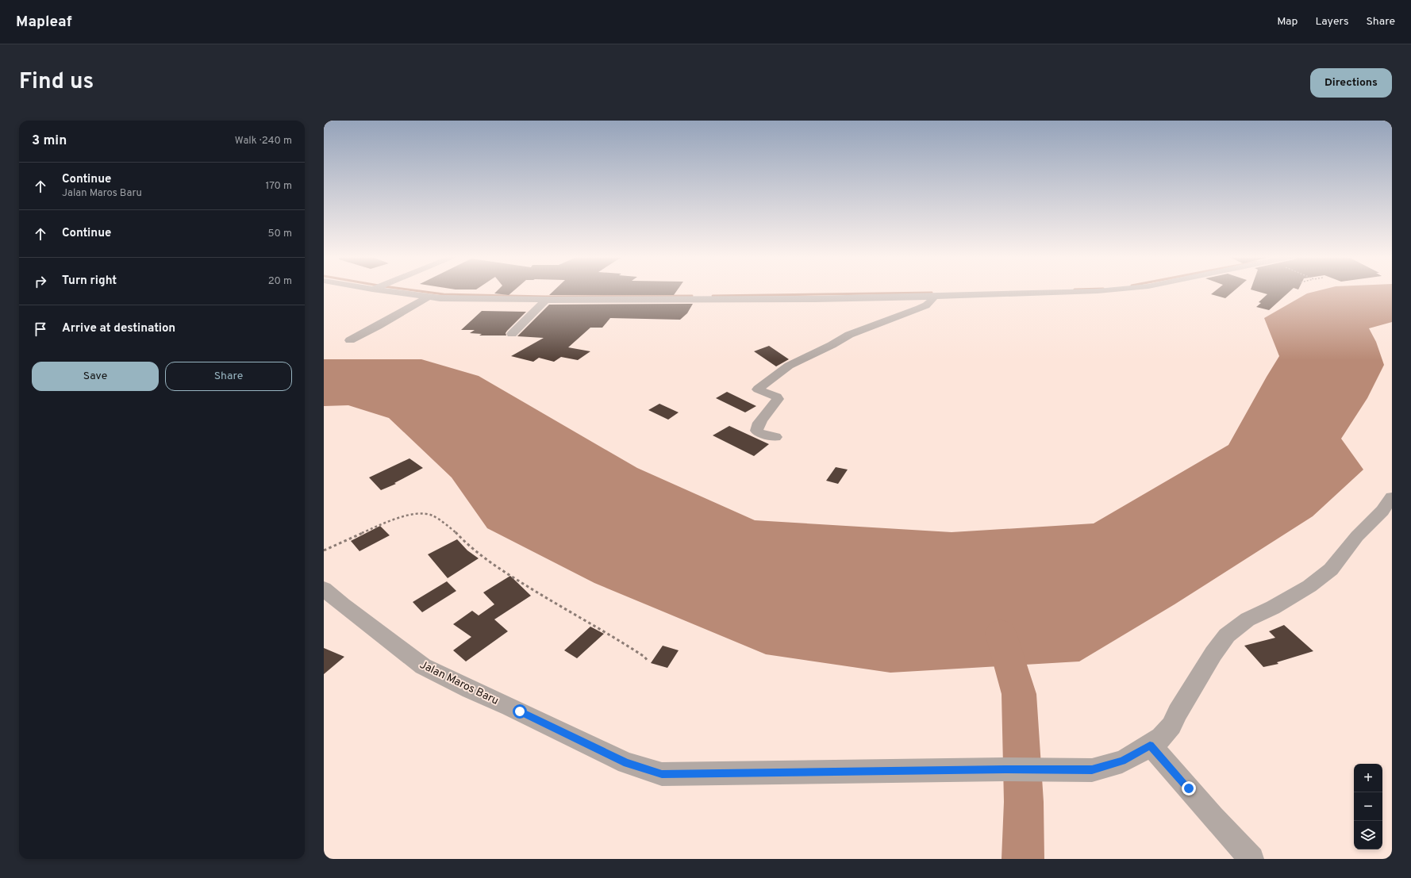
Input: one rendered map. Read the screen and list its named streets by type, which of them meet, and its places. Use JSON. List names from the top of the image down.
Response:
{
  "streets": {
    "street": ["Jalan Maros Baru"]
  },
  "page": {
    "header": "Mapleaf",
    "nav": ["Map", "Layers", "Share"],
    "title": "Find us",
    "buttons": [
      "Directions",
      ["Save", "Share"]
    ],
    "heading": ["3 min", "Walk · 240 m"],
    "list": [
      ["Continue", "Jalan Maros Baru", "170 m"],
      ["Continue", "50 m"],
      ["Turn right", "20 m"],
      "Arrive at destination"
    ],
    "map_buttons": ["+", "−"]
  }
}
